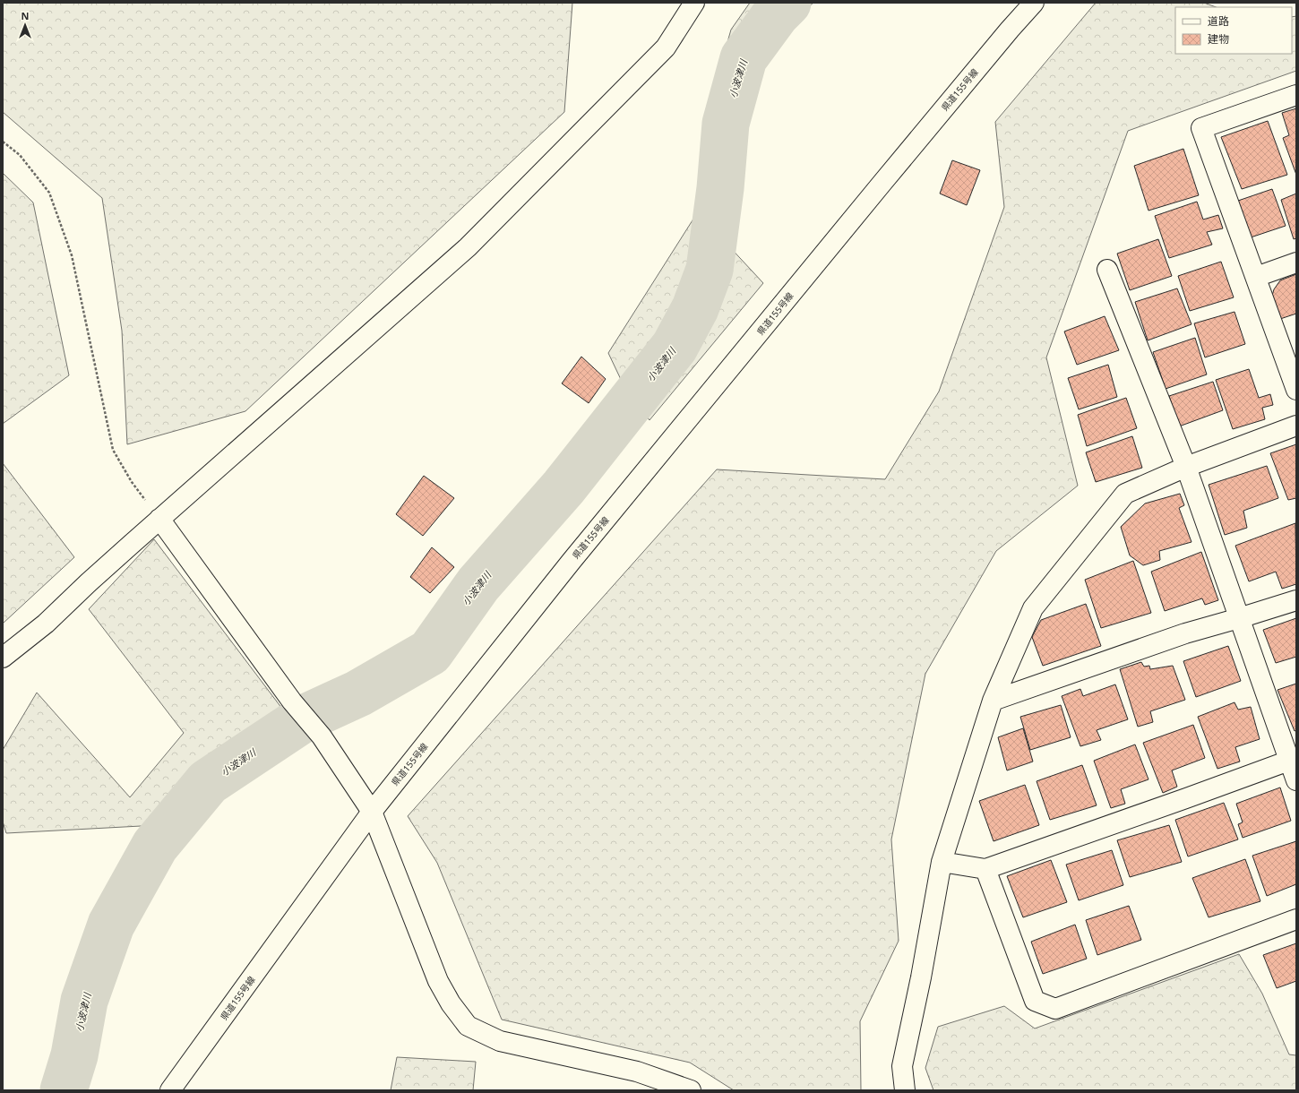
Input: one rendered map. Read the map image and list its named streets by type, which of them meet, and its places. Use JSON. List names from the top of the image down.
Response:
{
  "streets": {
    "street": ["県道155号線"]
  },
  "water": ["小波津川"],
  "legend": ["道路", "建物"],
  "north": "top"
}
